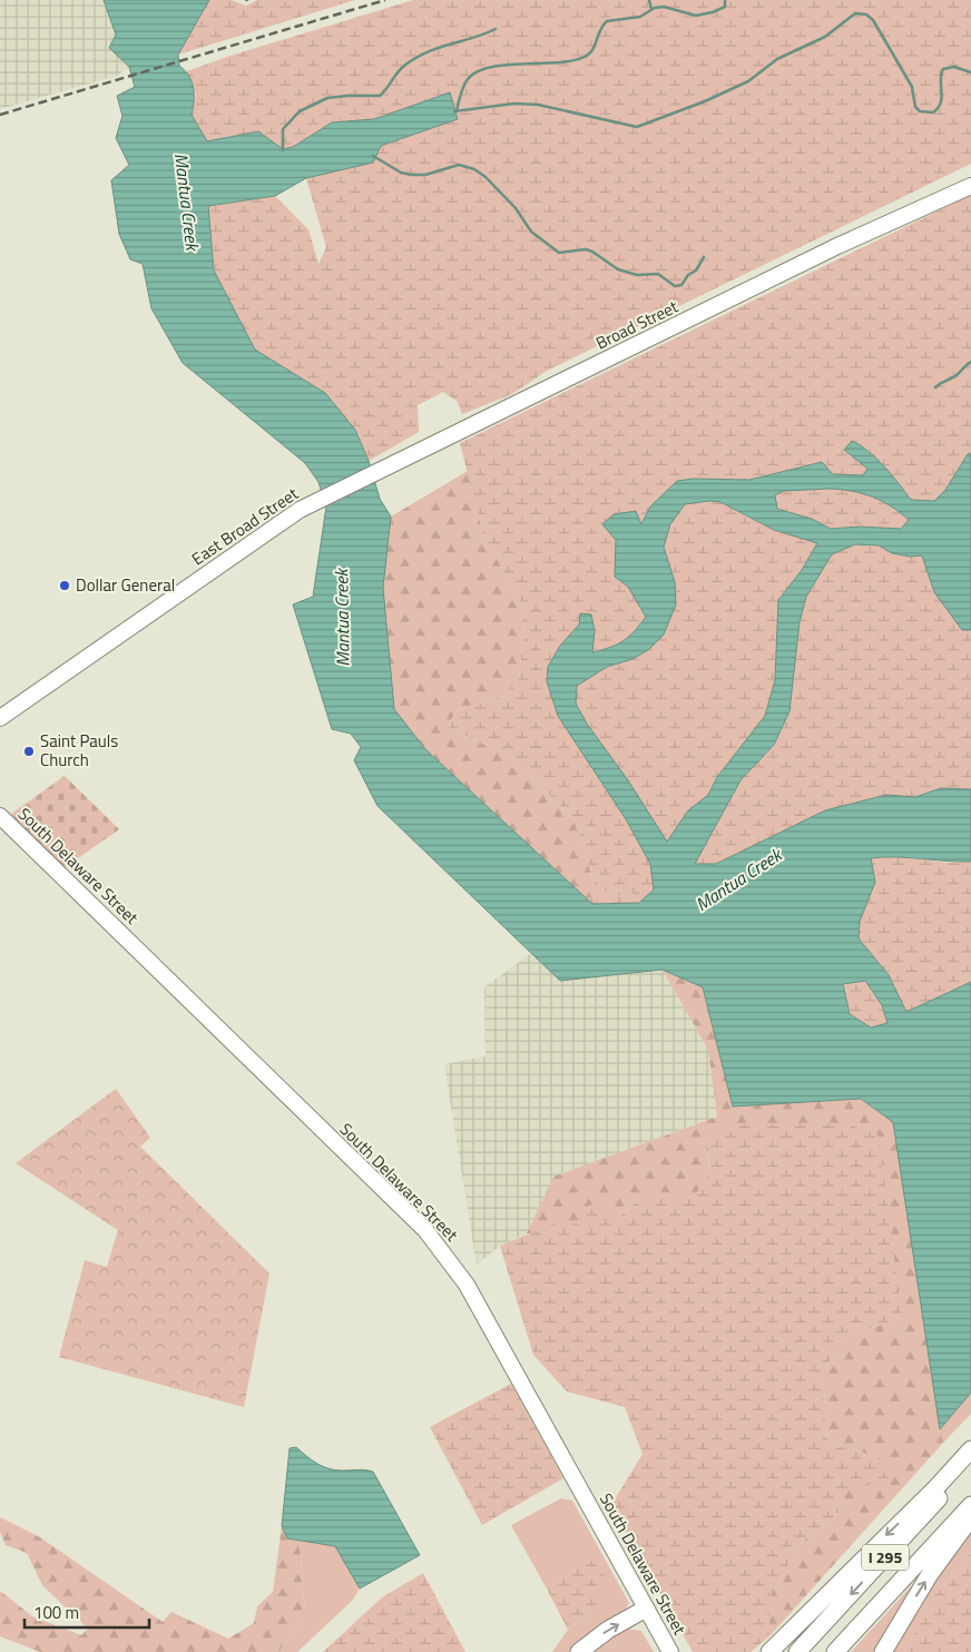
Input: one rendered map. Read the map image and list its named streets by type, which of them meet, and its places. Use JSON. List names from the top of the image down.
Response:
{
  "streets": {
    "highway": ["I 295"],
    "main road": ["Broad Street", "East Broad Street", "South Delaware Street"]
  },
  "crossings": [
    ["Broad Street", "East Broad Street"]
  ],
  "water": ["Mantua Creek"],
  "places": ["Dollar General", "Saint Pauls Church"],
  "scale_bar": "100 m"
}
